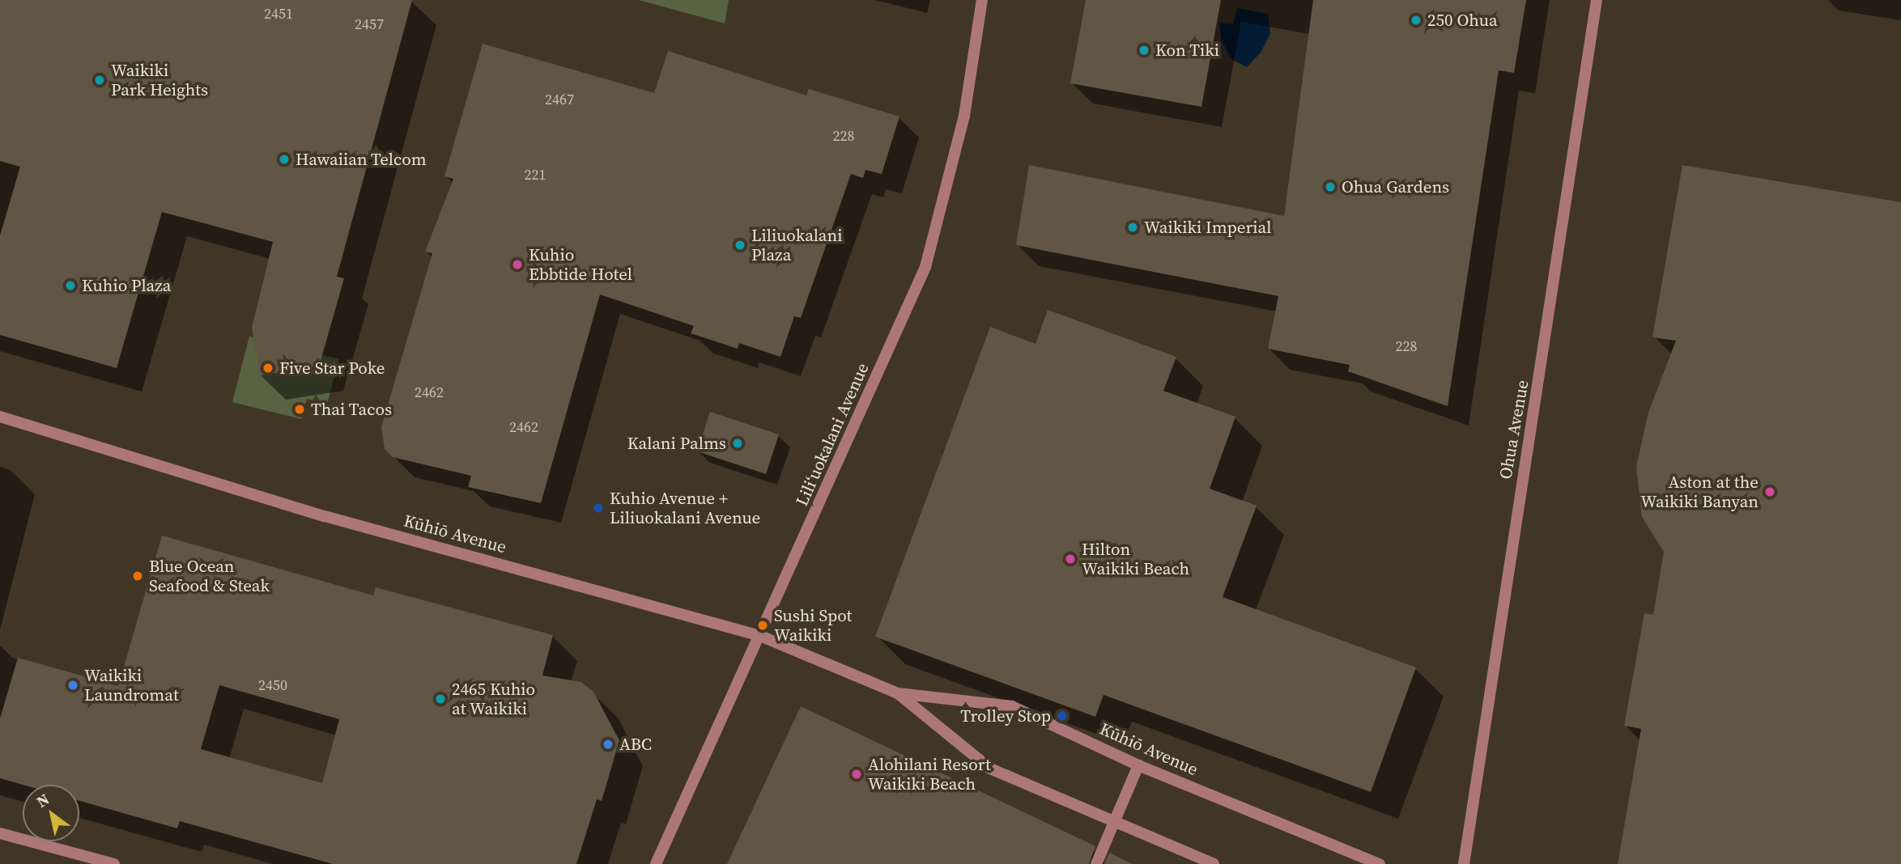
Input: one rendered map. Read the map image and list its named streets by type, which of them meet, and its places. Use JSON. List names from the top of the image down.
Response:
{
  "streets": {
    "street": ["Ohua Avenue", "Liliʻuokalani Avenue", "Kūhiō Avenue"]
  },
  "crossings": [
    ["Liliʻuokalani Avenue", "Kūhiō Avenue"]
  ],
  "places": [
    "250 Ohua",
    "Kon Tiki",
    "Waikiki Park Heights",
    "Hawaiian Telcom",
    "Ohua Gardens",
    "Waikiki Imperial",
    "Liliuokalani Plaza",
    "Kuhio Ebbtide Hotel",
    "Kuhio Plaza",
    "Five Star Poke",
    "Thai Tacos",
    "Kalani Palms",
    "Aston at the Waikiki Banyan",
    "Kuhio Avenue + Liliuokalani Avenue",
    "Hilton Waikiki Beach",
    "Blue Ocean Seafood & Steak",
    "Sushi Spot Waikiki",
    "Waikiki Laundromat",
    "2465 Kuhio at Waikiki",
    "Trolley Stop",
    "ABC",
    "Alohilani Resort Waikiki Beach"
  ],
  "house_numbers": [
    "2451",
    "2457",
    "2467",
    "228",
    "221",
    "228",
    "2462",
    "2462",
    "2450"
  ],
  "north": "top left"
}
